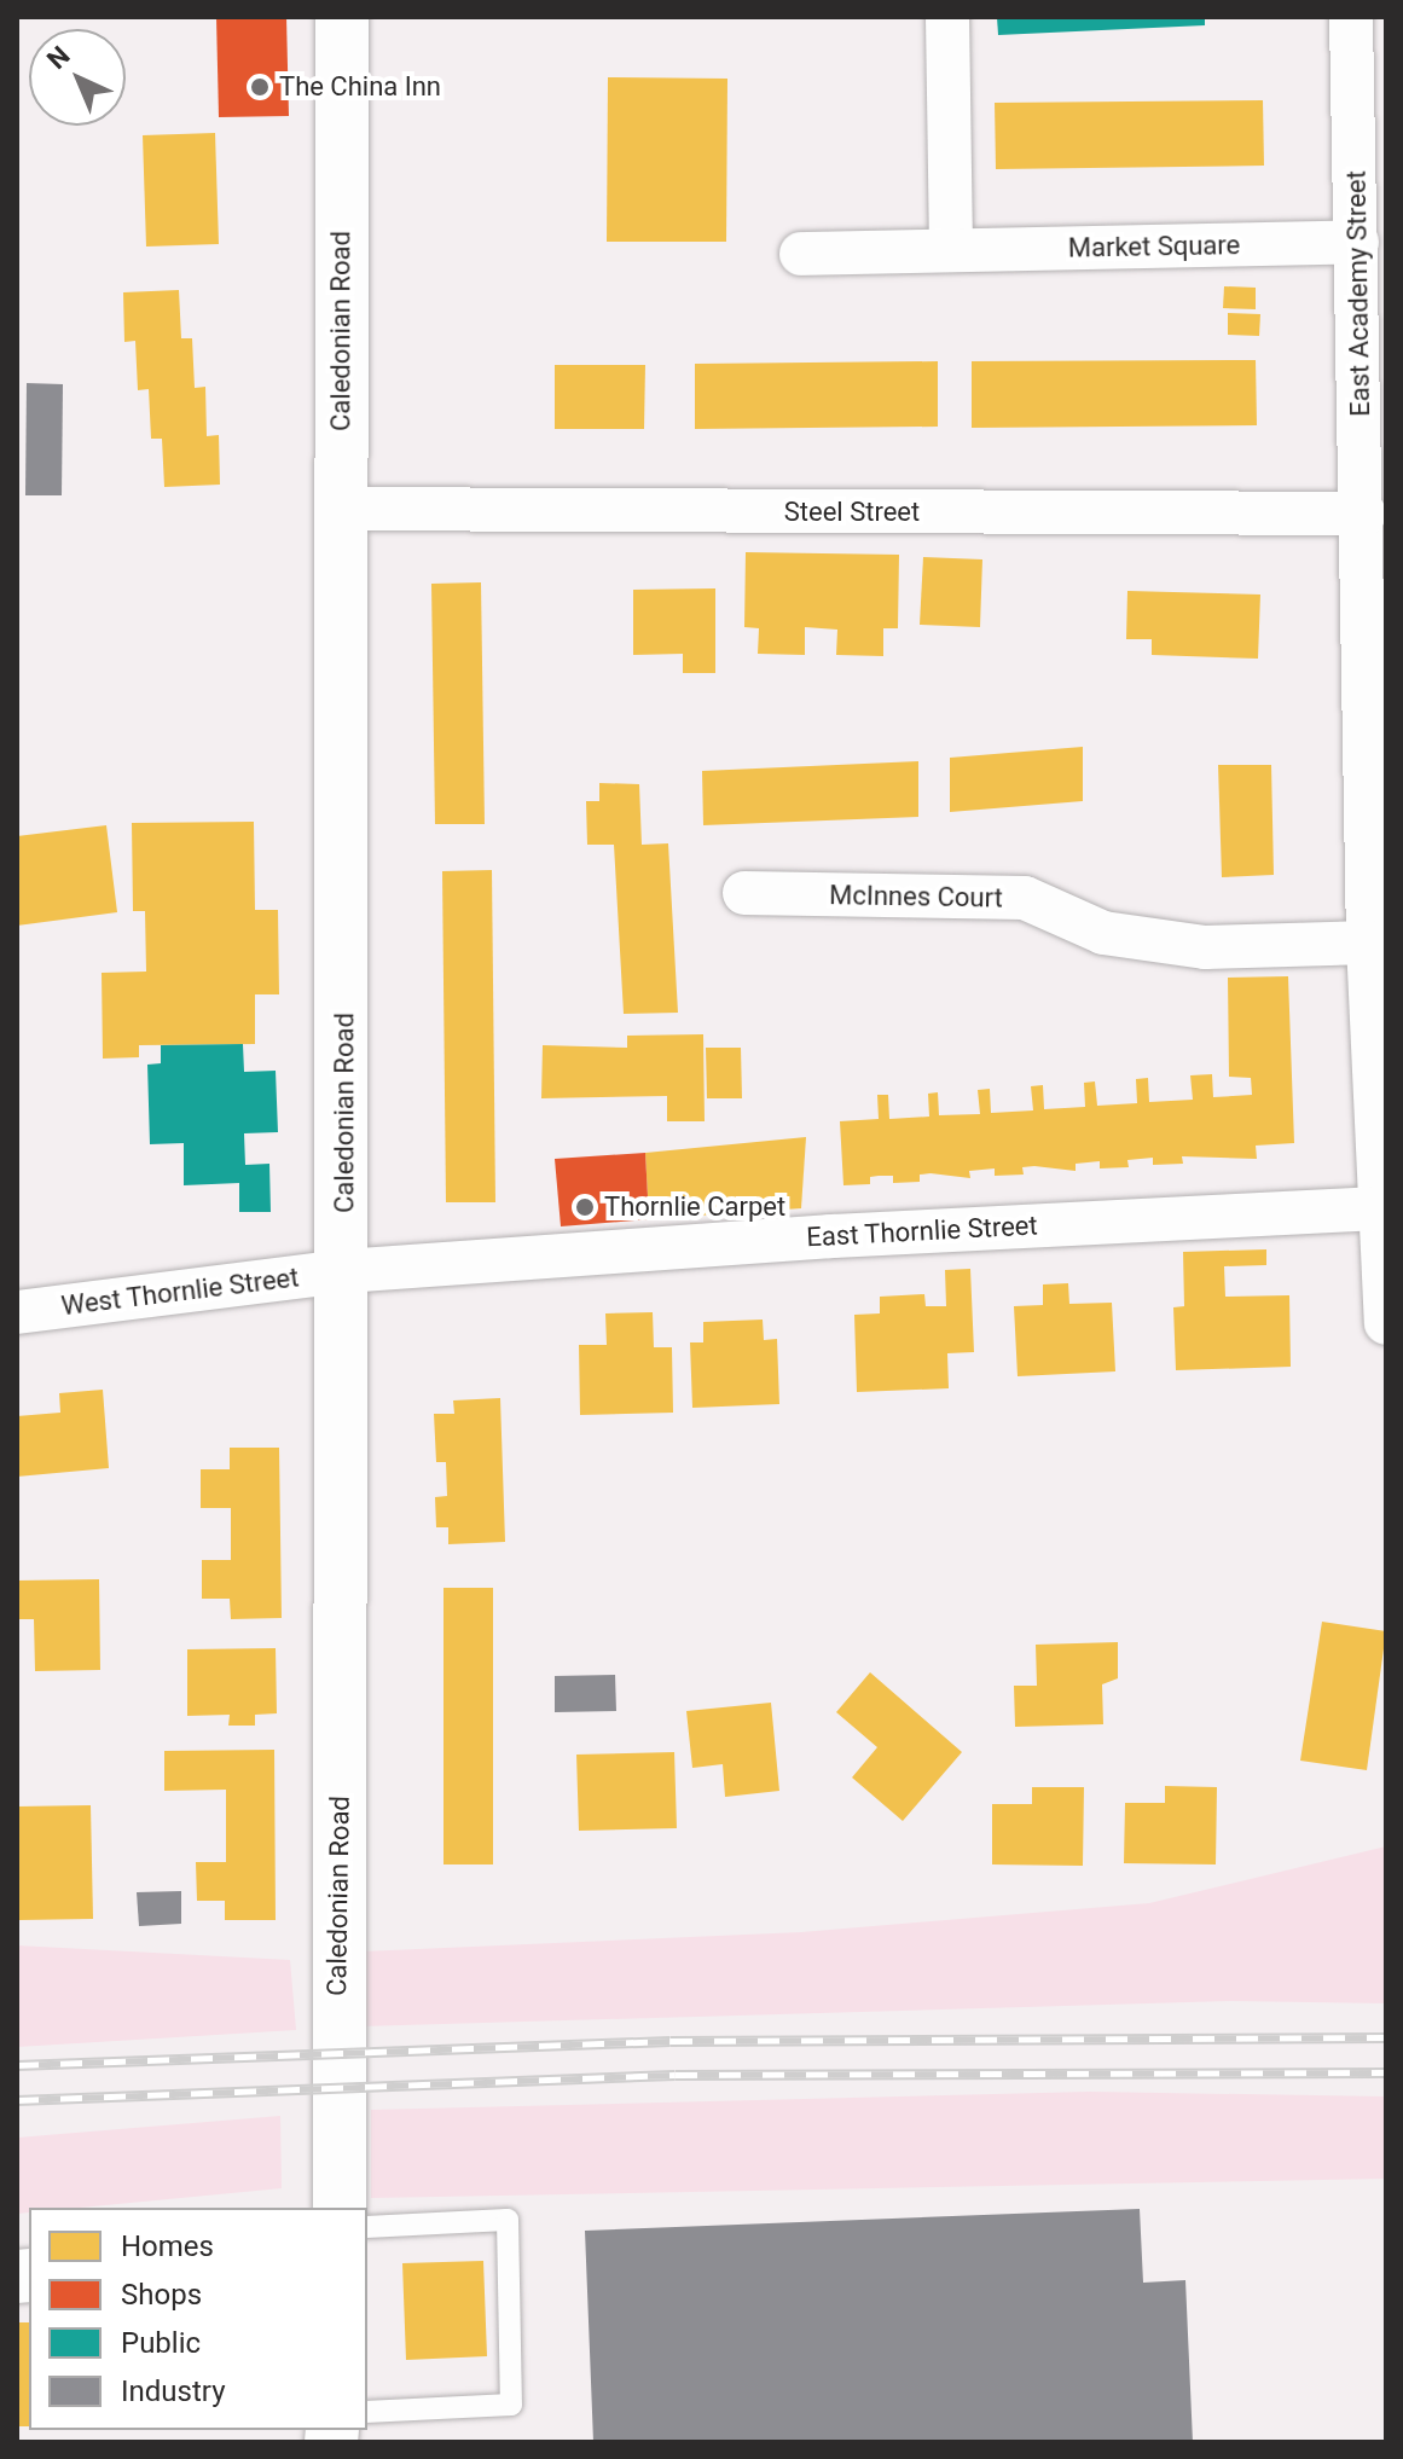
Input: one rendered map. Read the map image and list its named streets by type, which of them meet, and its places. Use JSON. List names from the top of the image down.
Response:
{
  "streets": {
    "main road": ["Caledonian Road"],
    "street": [
      "Market Square",
      "East Academy Street",
      "Steel Street",
      "McInnes Court",
      "East Thornlie Street",
      "West Thornlie Street"
    ]
  },
  "crossings": [
    ["Market Square", "East Academy Street"],
    ["East Academy Street", "Steel Street"],
    ["East Academy Street", "McInnes Court"],
    ["East Academy Street", "East Thornlie Street"],
    ["Caledonian Road", "Steel Street"],
    ["Caledonian Road", "East Thornlie Street"],
    ["Caledonian Road", "West Thornlie Street"],
    ["East Thornlie Street", "West Thornlie Street"]
  ],
  "places": ["The China Inn", "Thornlie Carpet"],
  "legend": [
    "Homes",
    "Shops",
    "Public",
    "Industry"
  ],
  "north": "top left"
}
